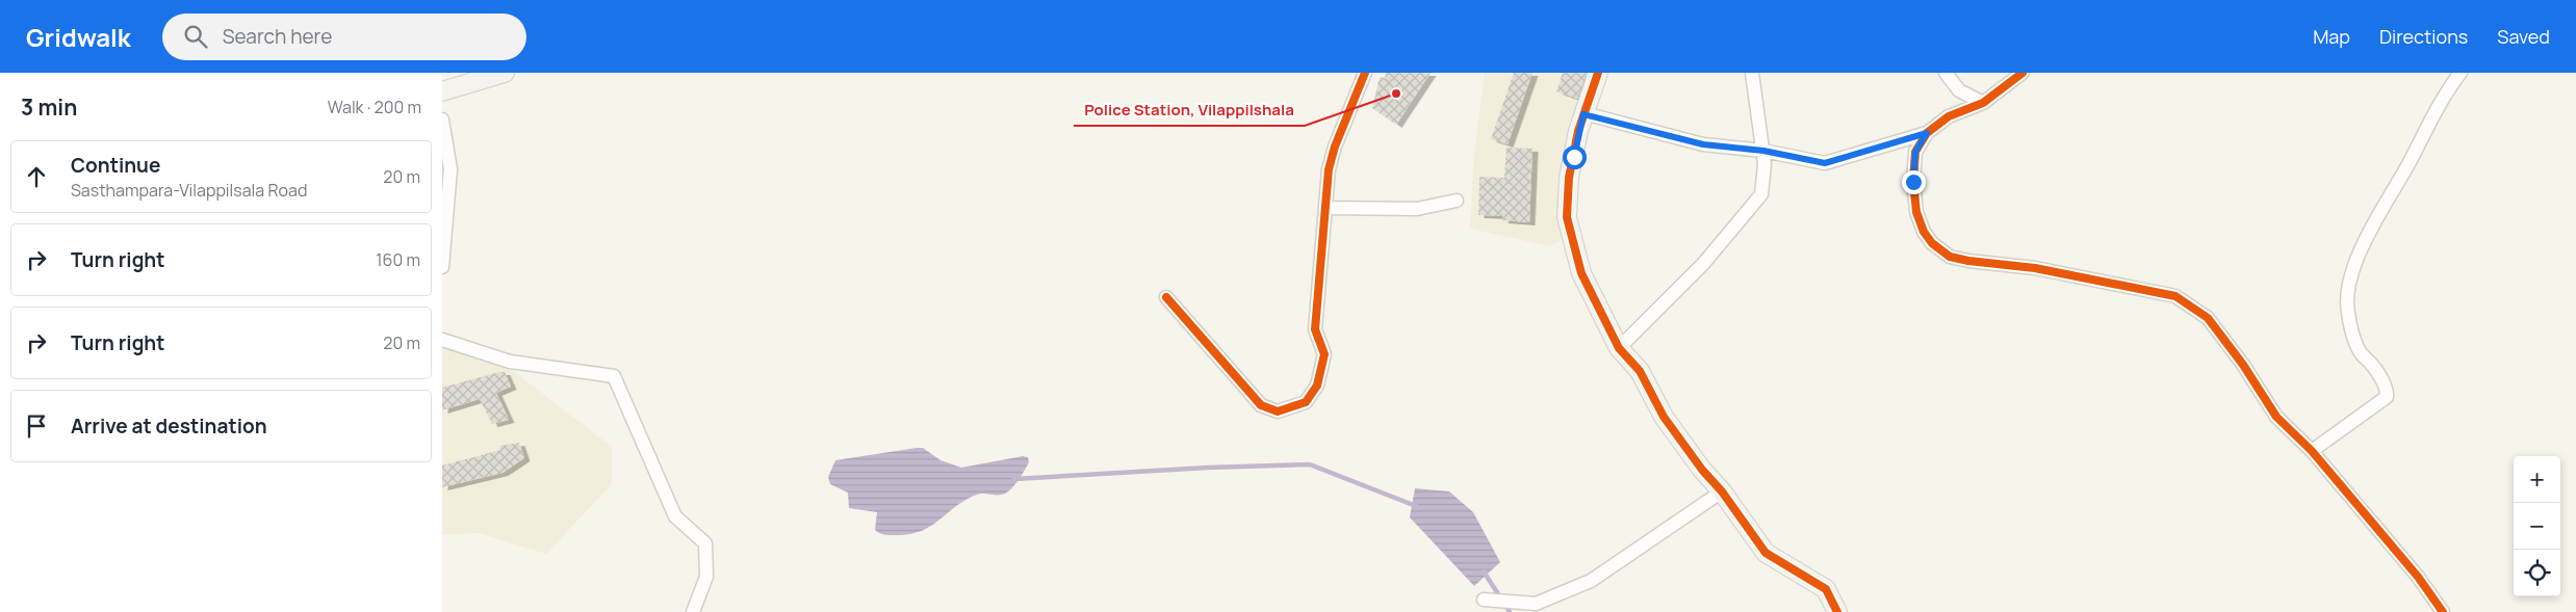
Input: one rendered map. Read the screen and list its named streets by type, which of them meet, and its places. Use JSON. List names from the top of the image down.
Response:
{
  "places": ["Police Station, Vilappilshala"],
  "page": {
    "header": "Gridwalk",
    "search": "Search here",
    "nav": ["Map", "Directions", "Saved"],
    "heading": ["3 min", "Walk · 200 m"],
    "list": [
      ["Continue", "Sasthampara-Vilappilsala Road", "20 m"],
      ["Turn right", "160 m"],
      ["Turn right", "20 m"],
      "Arrive at destination"
    ],
    "map_buttons": ["+", "−"]
  }
}
